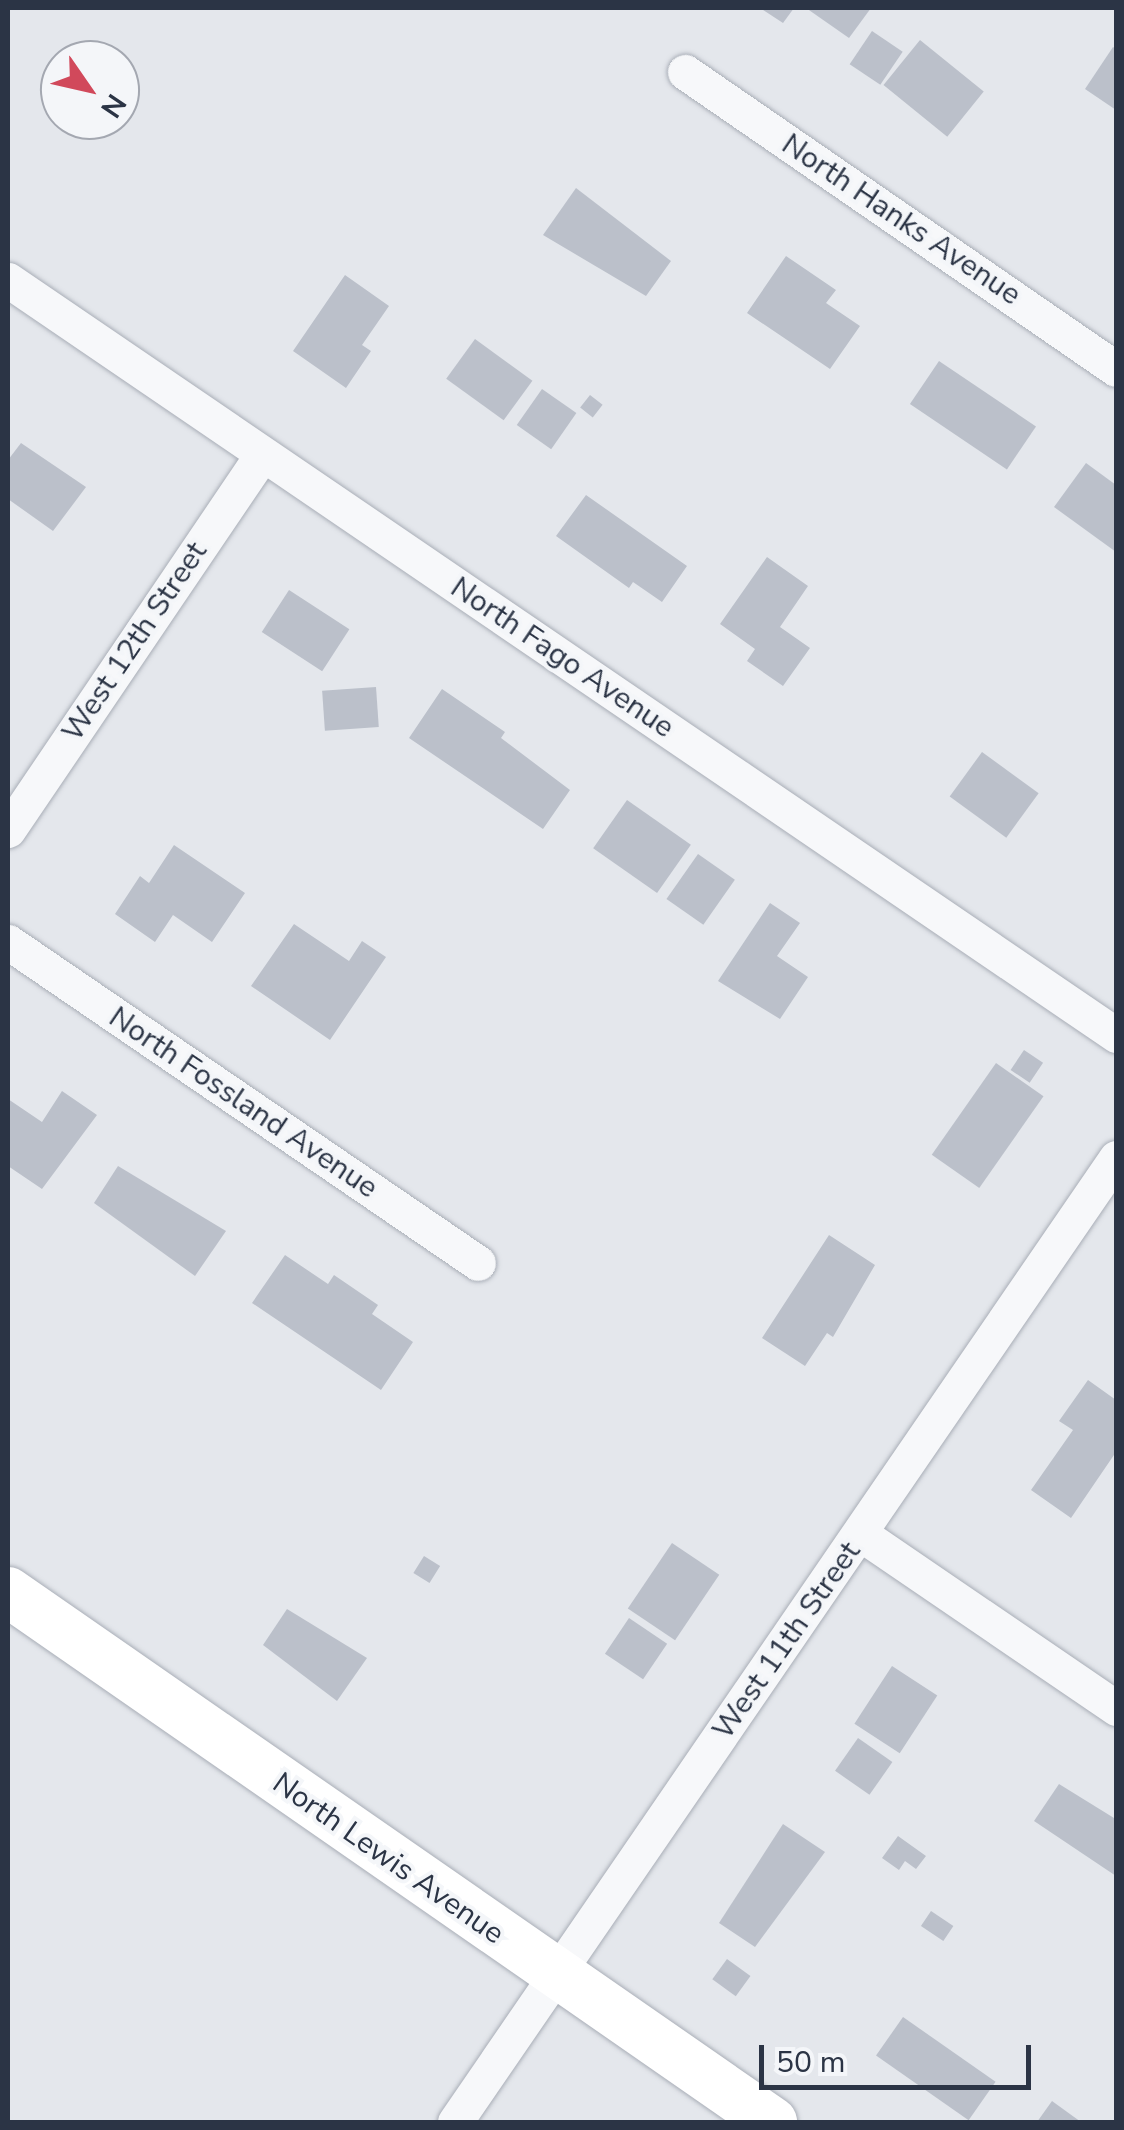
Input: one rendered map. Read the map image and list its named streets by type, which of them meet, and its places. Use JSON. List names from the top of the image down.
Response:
{
  "streets": {
    "main road": ["North Lewis Avenue"],
    "street": [
      "North Hanks Avenue",
      "West 12th Street",
      "North Fago Avenue",
      "North Fossland Avenue",
      "West 11th Street"
    ]
  },
  "crossings": [
    ["West 12th Street", "North Fago Avenue"],
    ["West 11th Street", "North Lewis Avenue"]
  ],
  "scale_bar": "50 m",
  "north": "bottom right"
}
